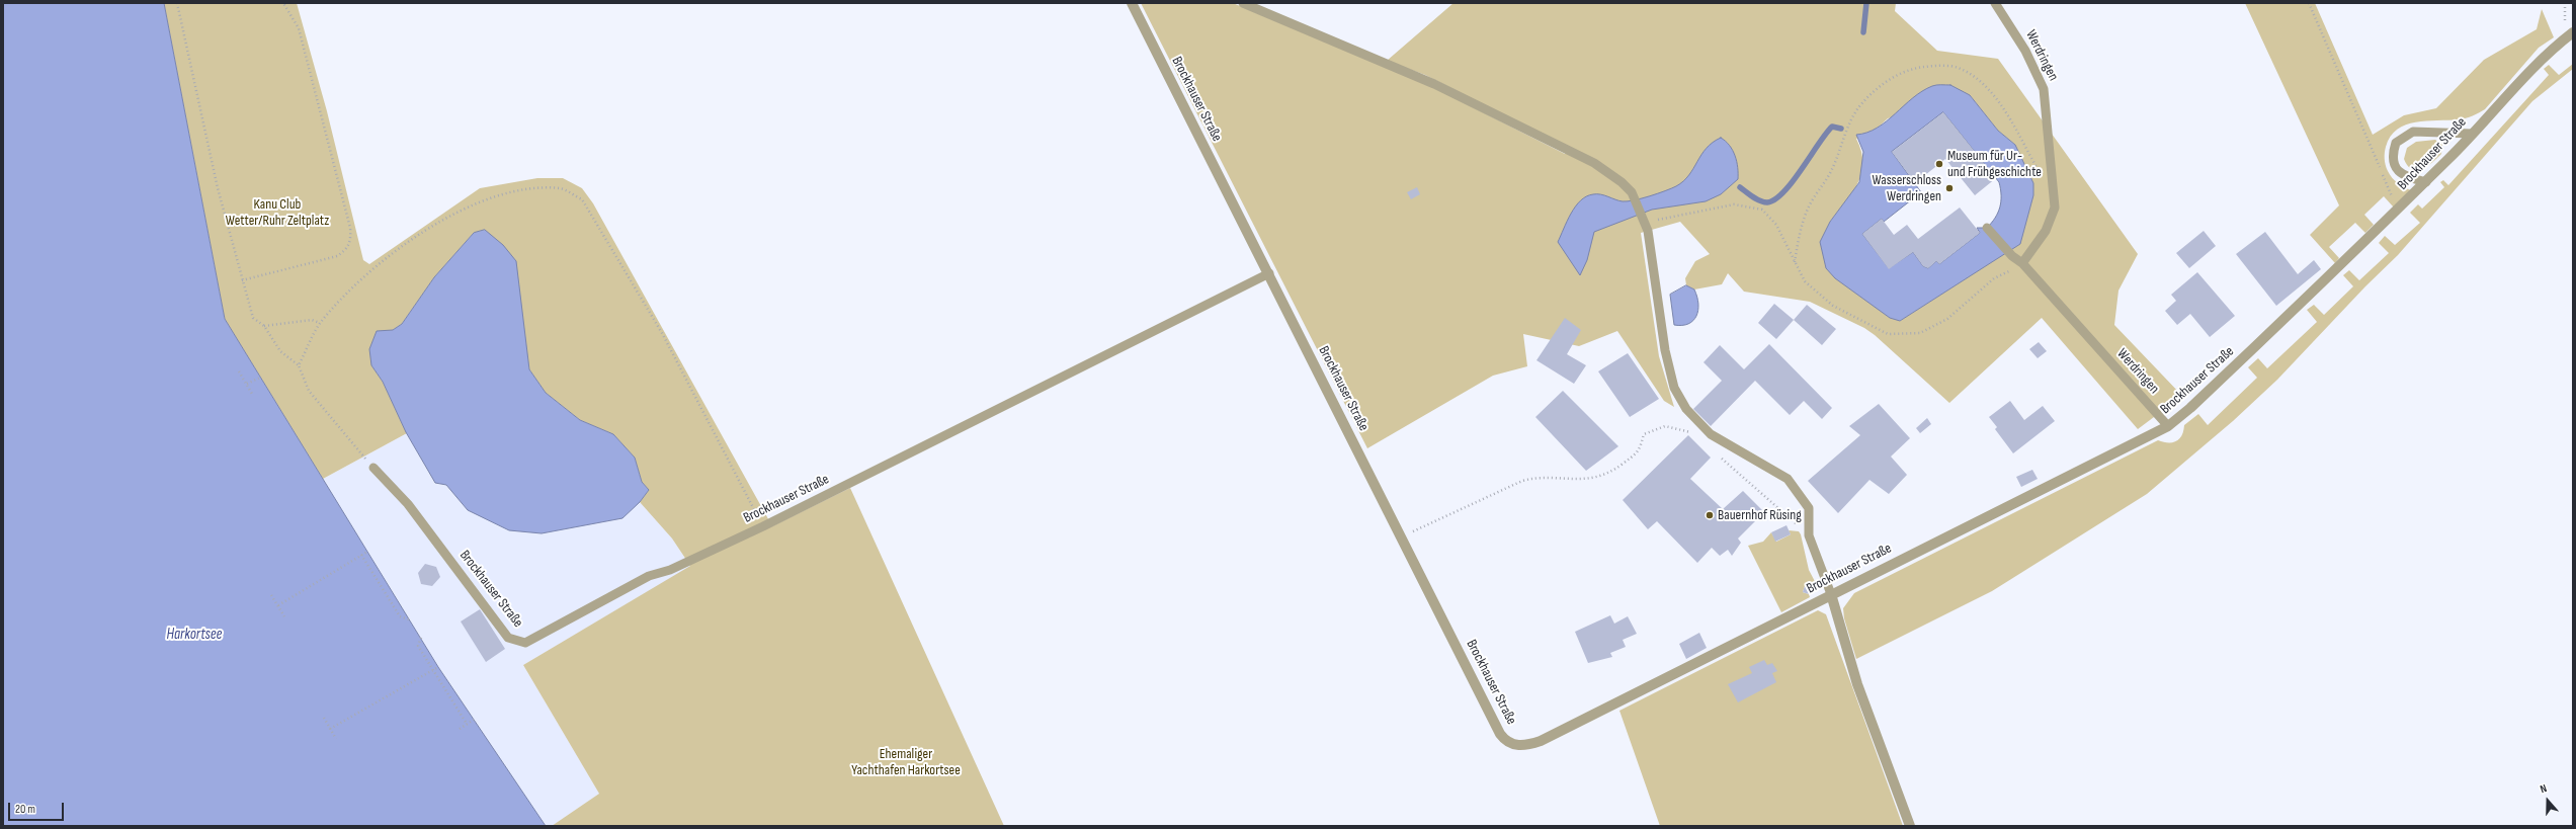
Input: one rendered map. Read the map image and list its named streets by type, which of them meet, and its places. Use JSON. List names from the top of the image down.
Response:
{
  "streets": {
    "street": ["Brockhauser Straße"],
    "lane": ["Werdringen"]
  },
  "crossings": [
    ["Werdringen", "Brockhauser Straße"]
  ],
  "water": ["Harkortsee"],
  "parks": ["Kanu Club Wetter/Ruhr Zeltplatz", "Ehemaliger Yachthafen Harkortsee"],
  "places": ["Museum für Ur- und Frühgeschichte", "Wasserschloss Werdringen", "Bauernhof Rüsing"],
  "scale_bar": "20 m",
  "north": "top"
}
